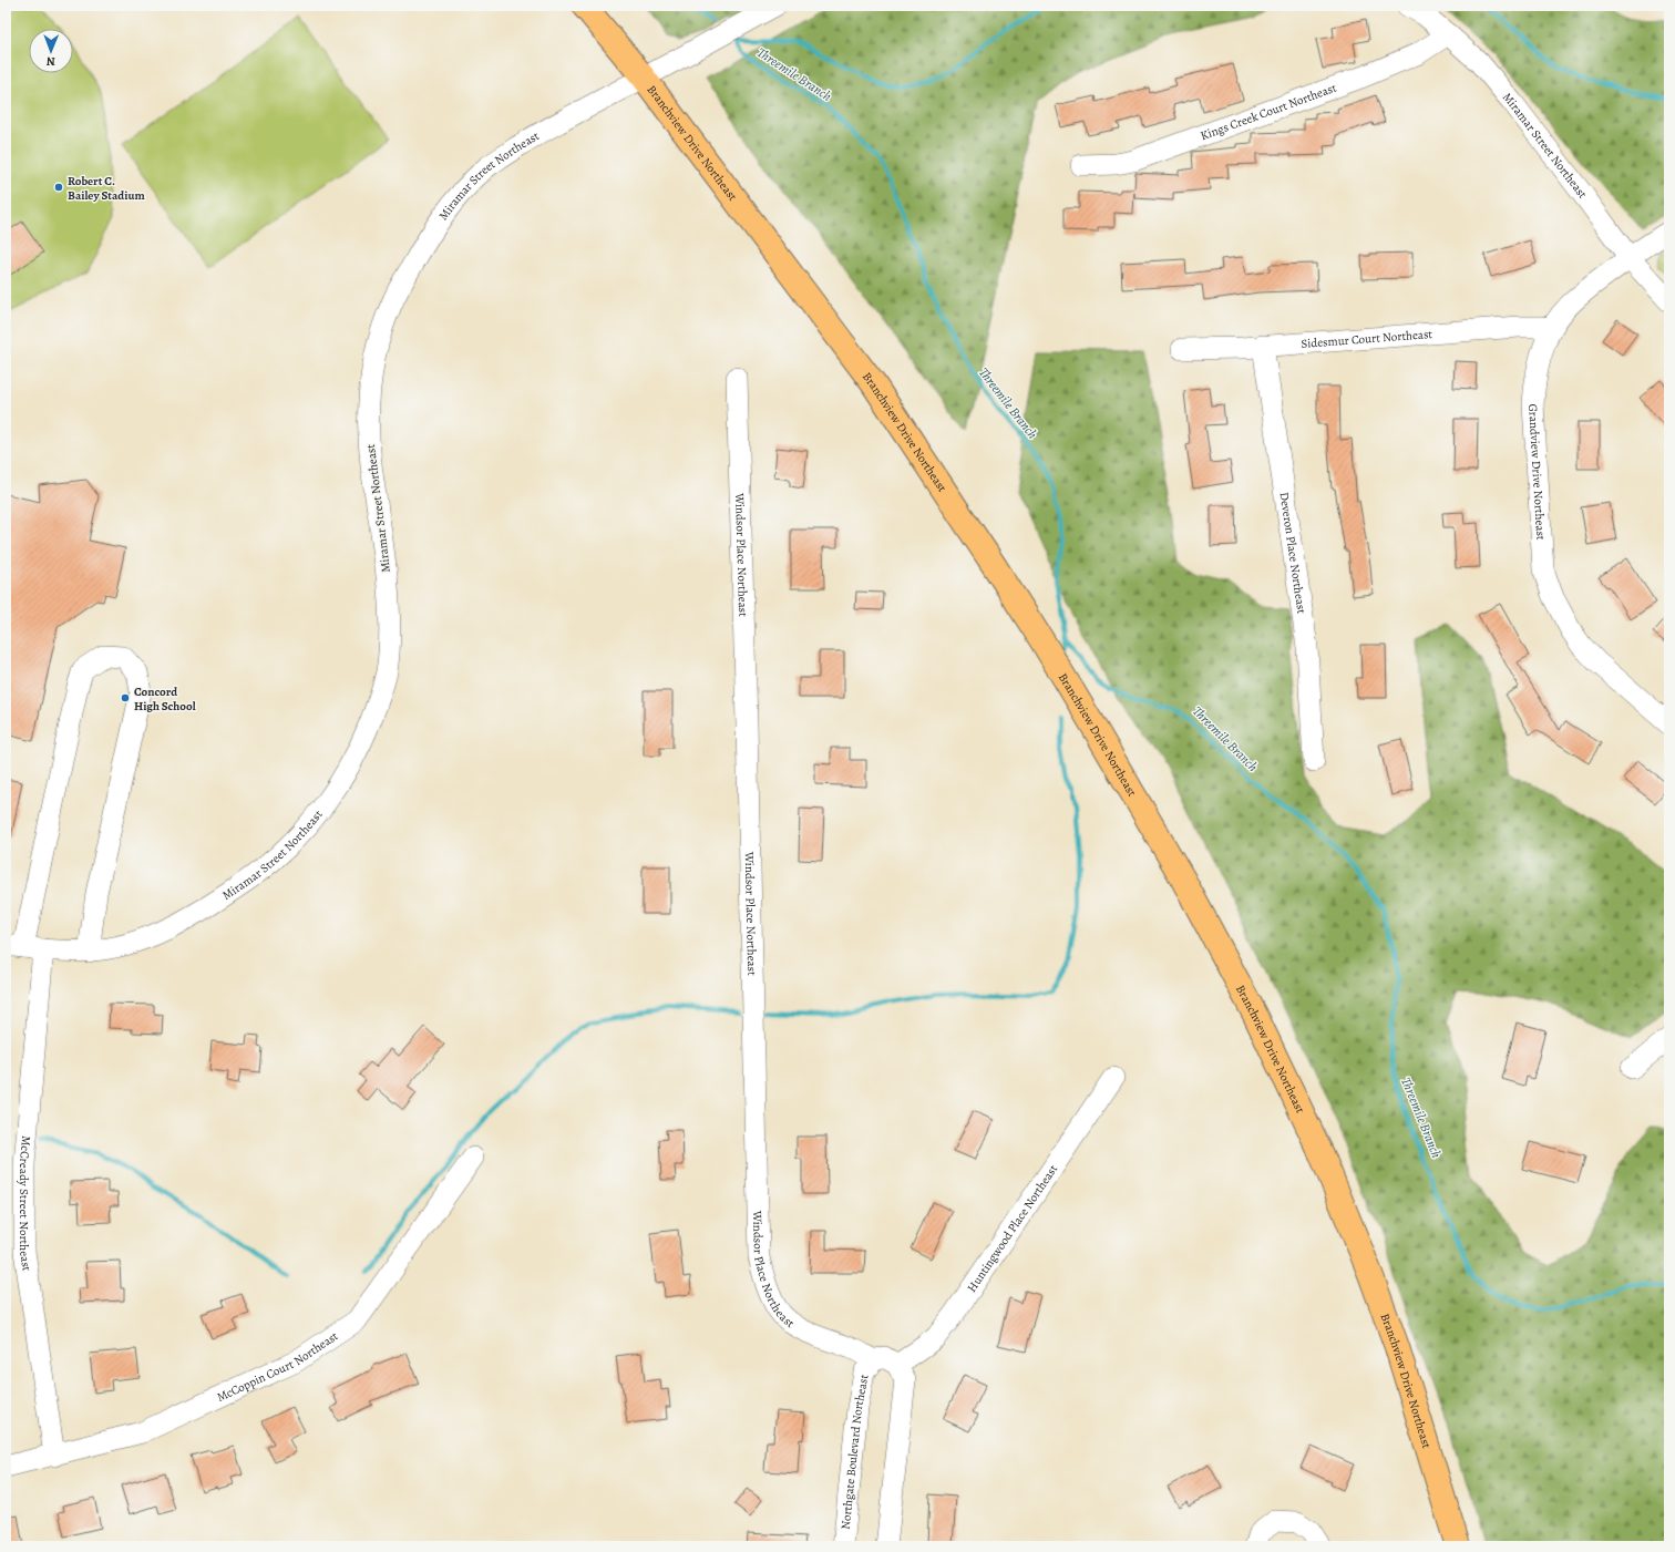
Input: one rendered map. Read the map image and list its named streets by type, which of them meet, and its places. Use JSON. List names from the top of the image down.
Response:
{
  "streets": {
    "main road": ["Branchview Drive Northeast"],
    "street": [
      "Kings Creek Court Northeast",
      "Miramar Street Northeast",
      "Sidesmur Court Northeast",
      "Grandview Drive Northeast",
      "Deveron Place Northeast",
      "Windsor Place Northeast",
      "McCready Street Northeast",
      "Huntingwood Place Northeast",
      "McCoppin Court Northeast",
      "Northgate Boulevard Northeast"
    ]
  },
  "crossings": [
    ["Kings Creek Court Northeast", "Miramar Street Northeast"],
    ["Branchview Drive Northeast", "Miramar Street Northeast"],
    ["Miramar Street Northeast", "Grandview Drive Northeast"],
    ["Miramar Street Northeast", "McCready Street Northeast"],
    ["Sidesmur Court Northeast", "Grandview Drive Northeast"],
    ["Sidesmur Court Northeast", "Deveron Place Northeast"],
    ["Windsor Place Northeast", "Huntingwood Place Northeast"],
    ["Windsor Place Northeast", "Northgate Boulevard Northeast"],
    ["McCready Street Northeast", "McCoppin Court Northeast"]
  ],
  "water": ["Threemile Branch"],
  "places": ["Robert C. Bailey Stadium", "Concord High School"],
  "north": "bottom"
}
